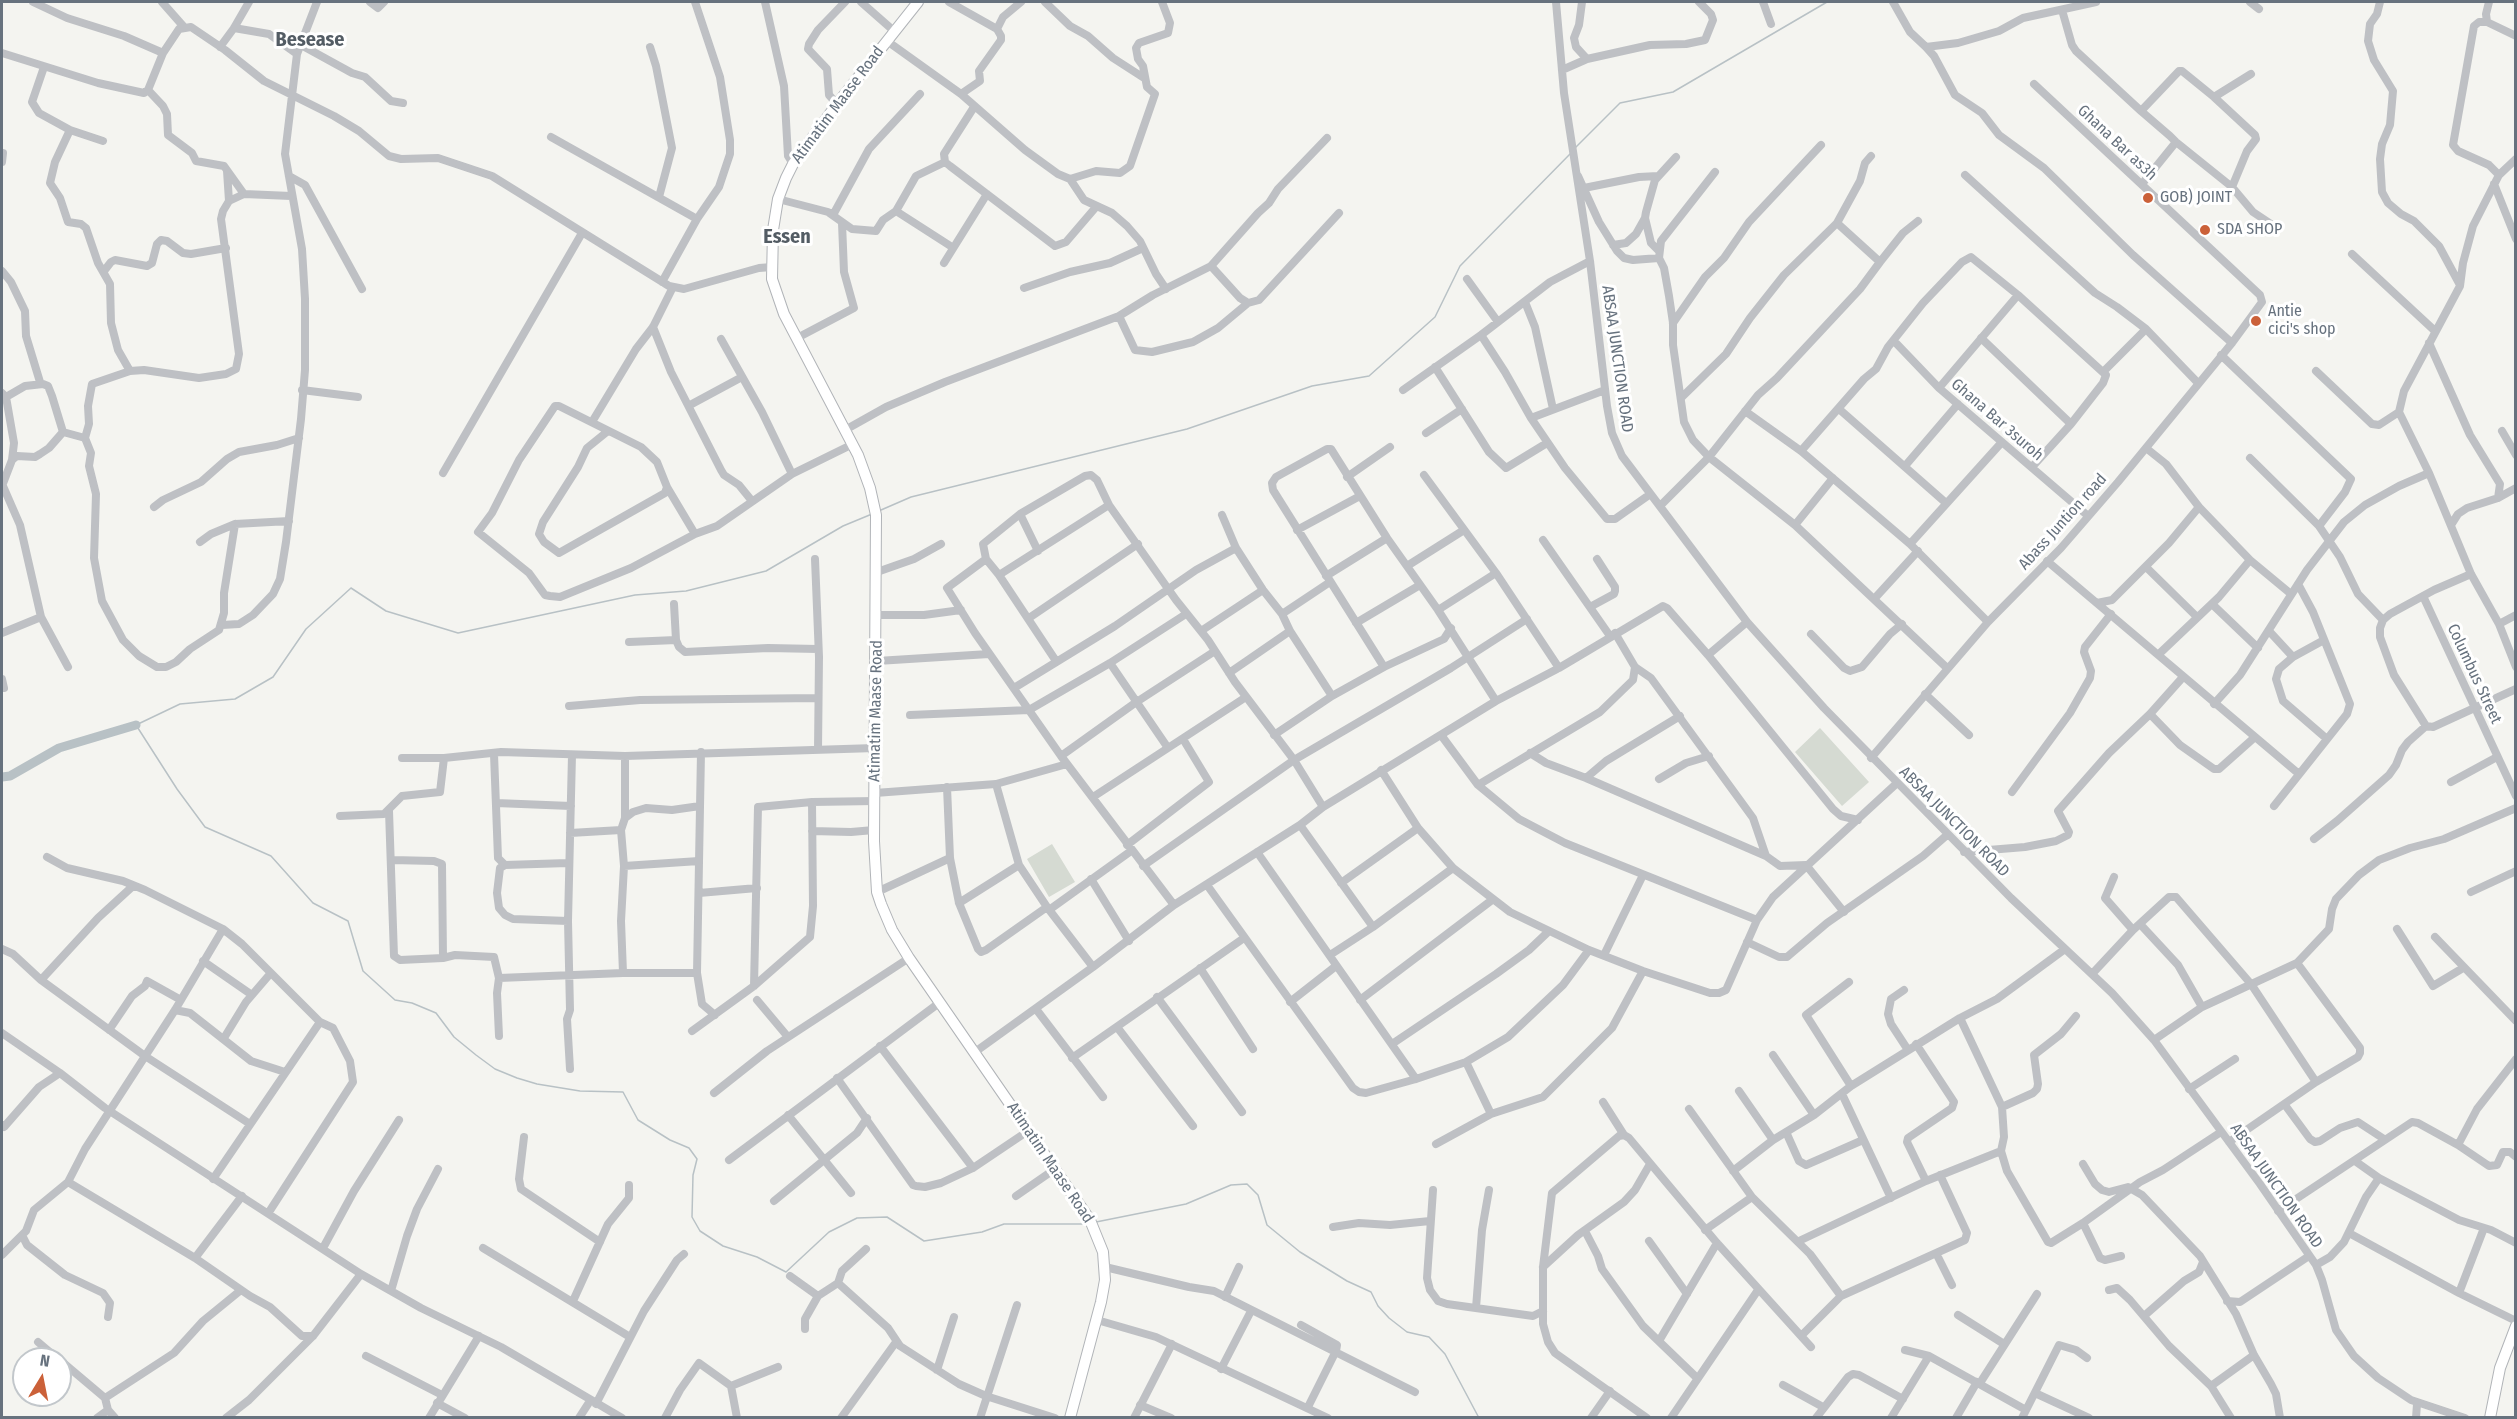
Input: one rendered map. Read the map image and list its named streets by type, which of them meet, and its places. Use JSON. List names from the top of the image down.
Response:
{
  "streets": {
    "main road": ["Atimatim Maase Road"],
    "street": [
      "Ghana Bar as3h",
      "ABSAA JUNCTION ROAD",
      "Ghana Bar 3suroh",
      "Abass Juntion road",
      "Columbus Street"
    ]
  },
  "crossings": [
    ["Ghana Bar as3h", "Abass Juntion road"],
    ["ABSAA JUNCTION ROAD", "Abass Juntion road"],
    ["Ghana Bar 3suroh", "Abass Juntion road"]
  ],
  "districts": ["Besease", "Essen"],
  "places": ["GOB) JOINT", "SDA SHOP", "Antie cici's shop"],
  "north": "top"
}
